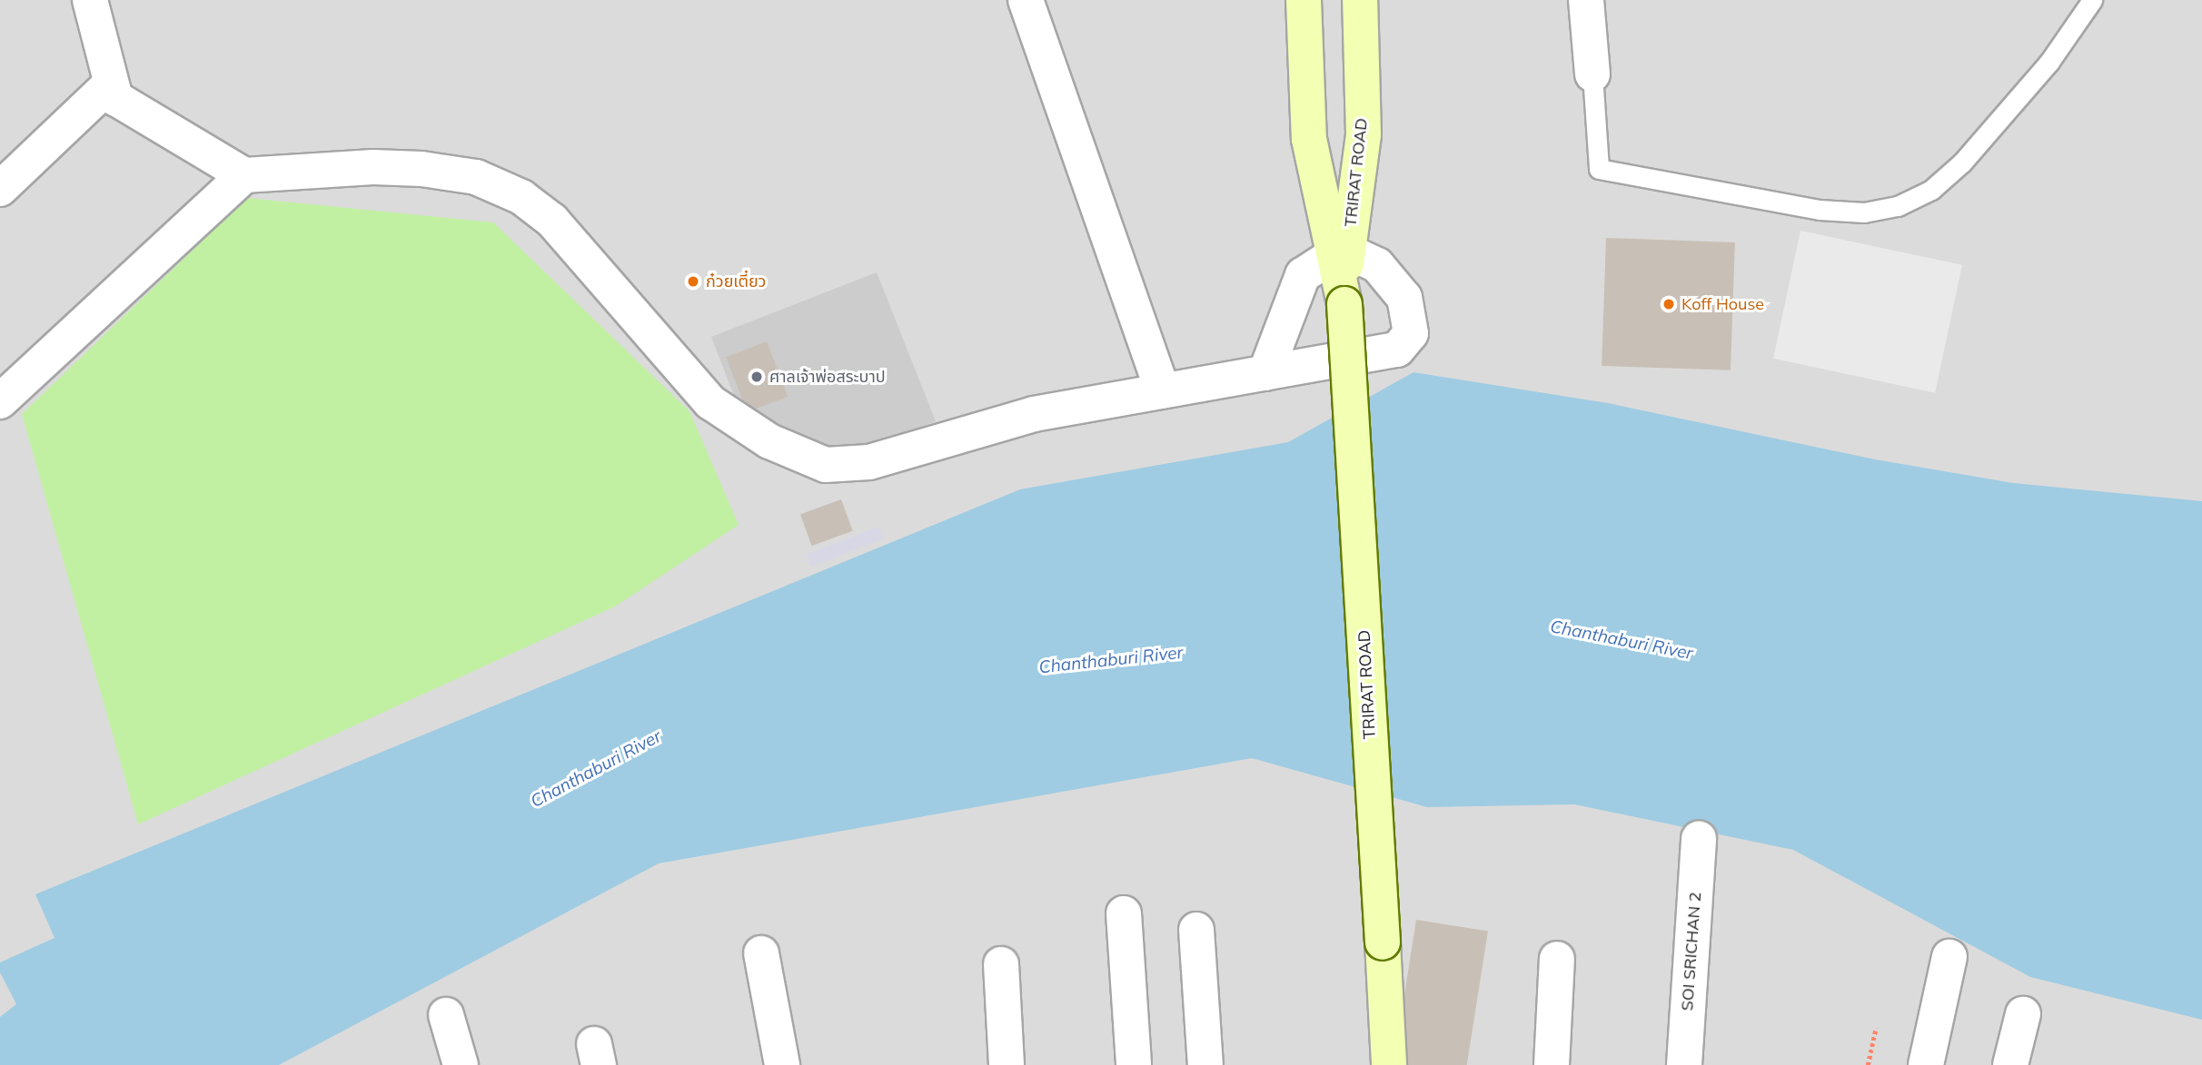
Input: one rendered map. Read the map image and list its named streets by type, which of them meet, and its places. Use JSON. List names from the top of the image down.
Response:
{
  "streets": {
    "main road": ["TRIRAT ROAD"],
    "street": ["SOI SRICHAN 2"]
  },
  "water": ["Chanthaburi River"],
  "places": ["ก๋วยเตี๋ยว", "Koff House", "ศาลเจ้าพ่อสระบาป"]
}
